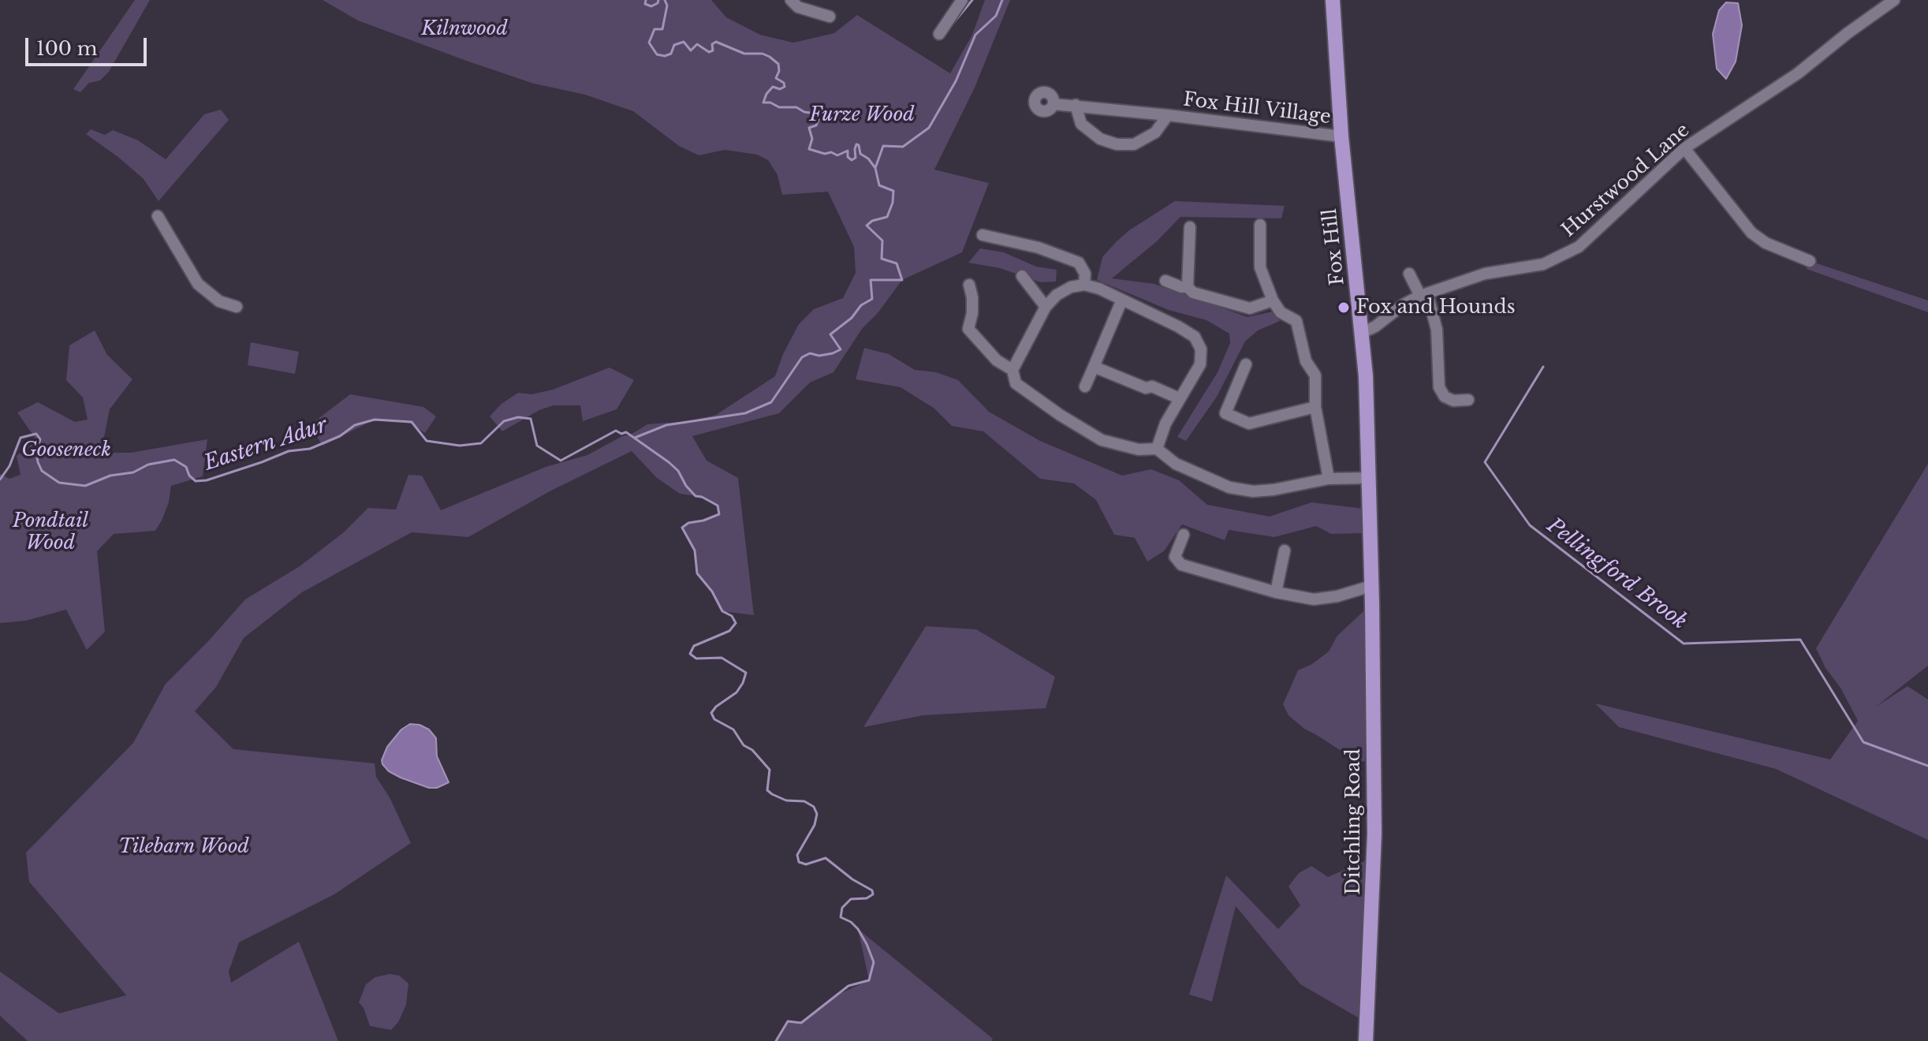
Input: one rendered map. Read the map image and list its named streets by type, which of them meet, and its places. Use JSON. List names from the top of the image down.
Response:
{
  "streets": {
    "main road": ["Fox Hill", "Ditchling Road"],
    "street": ["Fox Hill Village", "Hurstwood Lane"]
  },
  "crossings": [
    ["Fox Hill Village", "Fox Hill"],
    ["Hurstwood Lane", "Fox Hill"],
    ["Fox Hill", "Ditchling Road"]
  ],
  "water": ["Eastern Adur", "Pellingford Brook"],
  "parks": [
    "Kilnwood",
    "Furze Wood",
    "Gooseneck",
    "Pondtail Wood",
    "Tilebarn Wood"
  ],
  "places": ["Fox and Hounds"],
  "scale_bar": "100 m"
}
